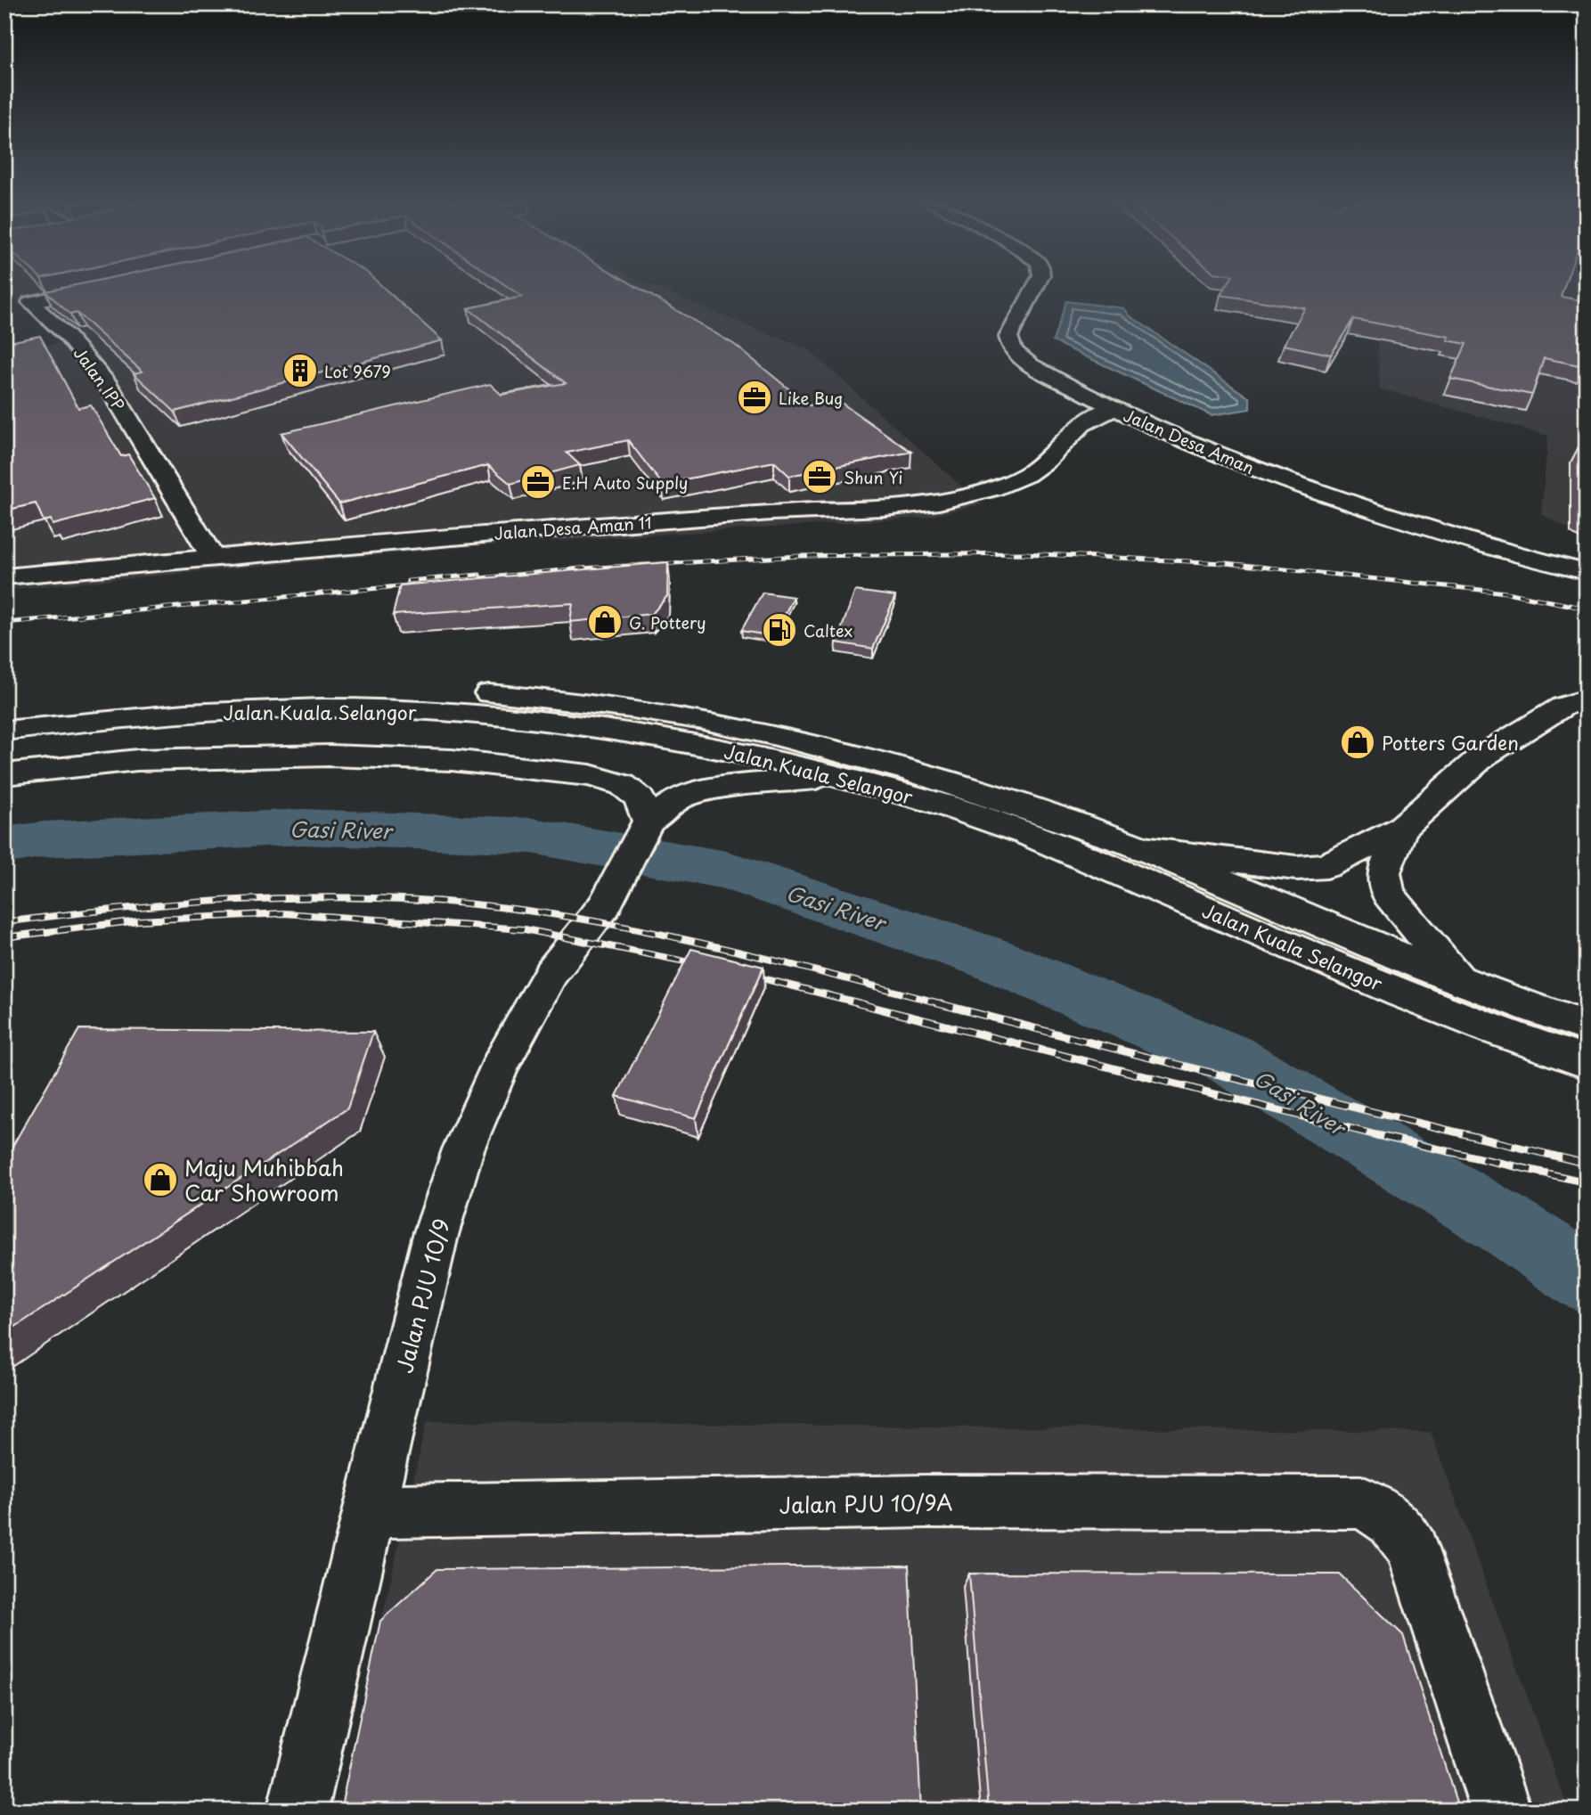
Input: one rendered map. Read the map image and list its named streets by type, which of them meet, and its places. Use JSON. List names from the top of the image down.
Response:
{
  "streets": {
    "main road": [
      "Jalan IPP",
      "Jalan Desa Aman",
      "Jalan Desa Aman 11",
      "Jalan Kuala Selangor",
      "Jalan PJU 10/9",
      "Jalan PJU 10/9A"
    ]
  },
  "crossings": [
    ["Jalan IPP", "Jalan Desa Aman 11"],
    ["Jalan Desa Aman", "Jalan Desa Aman 11"],
    ["Jalan PJU 10/9", "Jalan PJU 10/9A"]
  ],
  "water": ["Gasi River"],
  "places": {
    "building": ["Lot 9679"],
    "office": ["Like Bug", "Shun Yi", "E.H Auto Supply"],
    "shop": ["G. Pottery", "Potters Garden", "Maju Muhibbah Car Showroom"],
    "fuel station": ["Caltex"]
  }
}
